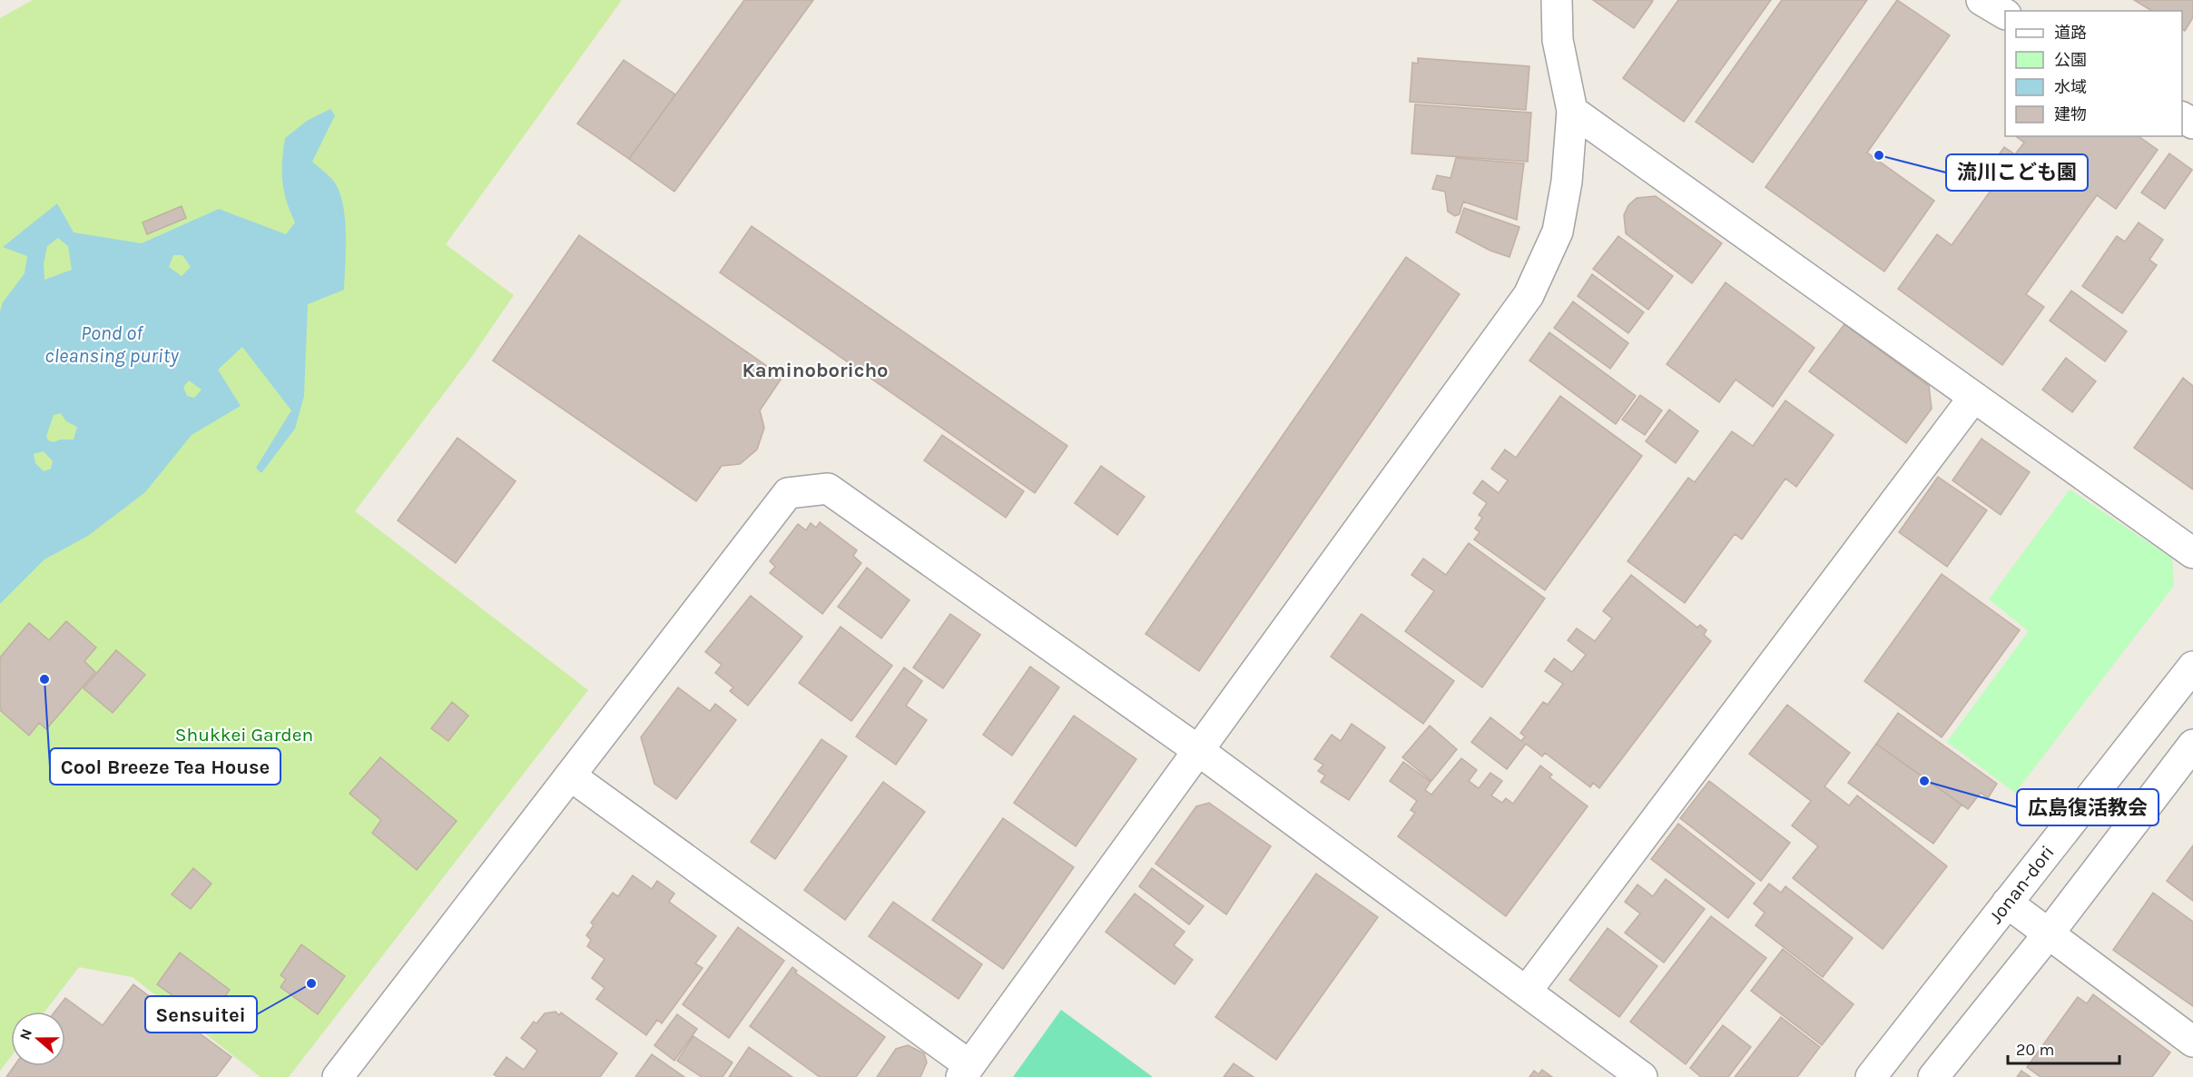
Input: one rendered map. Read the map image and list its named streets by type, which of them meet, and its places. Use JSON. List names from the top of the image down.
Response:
{
  "streets": {
    "street": ["Jonan-dori"]
  },
  "districts": ["Kaminoboricho"],
  "water": ["Pond of cleansing purity"],
  "parks": ["Shukkei Garden"],
  "places": [
    "流川こども園",
    "Cool Breeze Tea House",
    "広島復活教会",
    "Sensuitei"
  ],
  "legend": [
    "道路",
    "公園",
    "水域",
    "建物"
  ],
  "scale_bar": "20 m",
  "north": "left"
}
